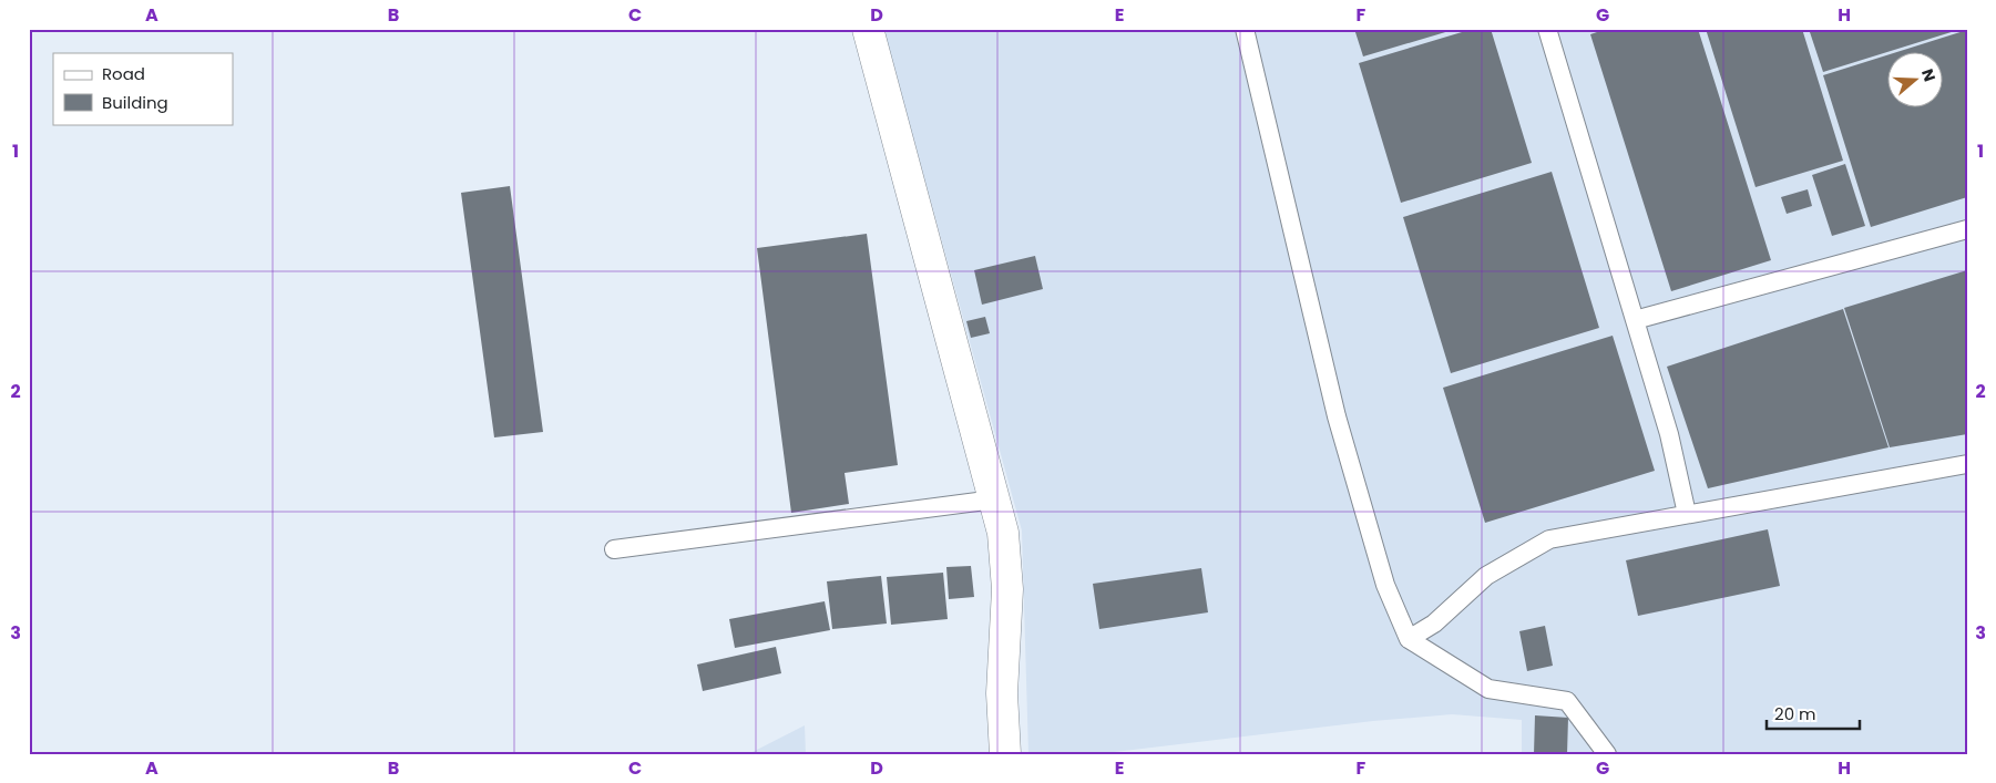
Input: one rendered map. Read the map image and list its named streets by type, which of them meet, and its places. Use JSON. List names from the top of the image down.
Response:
{
  "legend": ["Road", "Building"],
  "scale_bar": "20 m",
  "north": "right",
  "grid": {
    "columns": [
      "A",
      "B",
      "C",
      "D",
      "E",
      "F",
      "G",
      "H"
    ],
    "rows": ["1", "2", "3"]
  }
}
